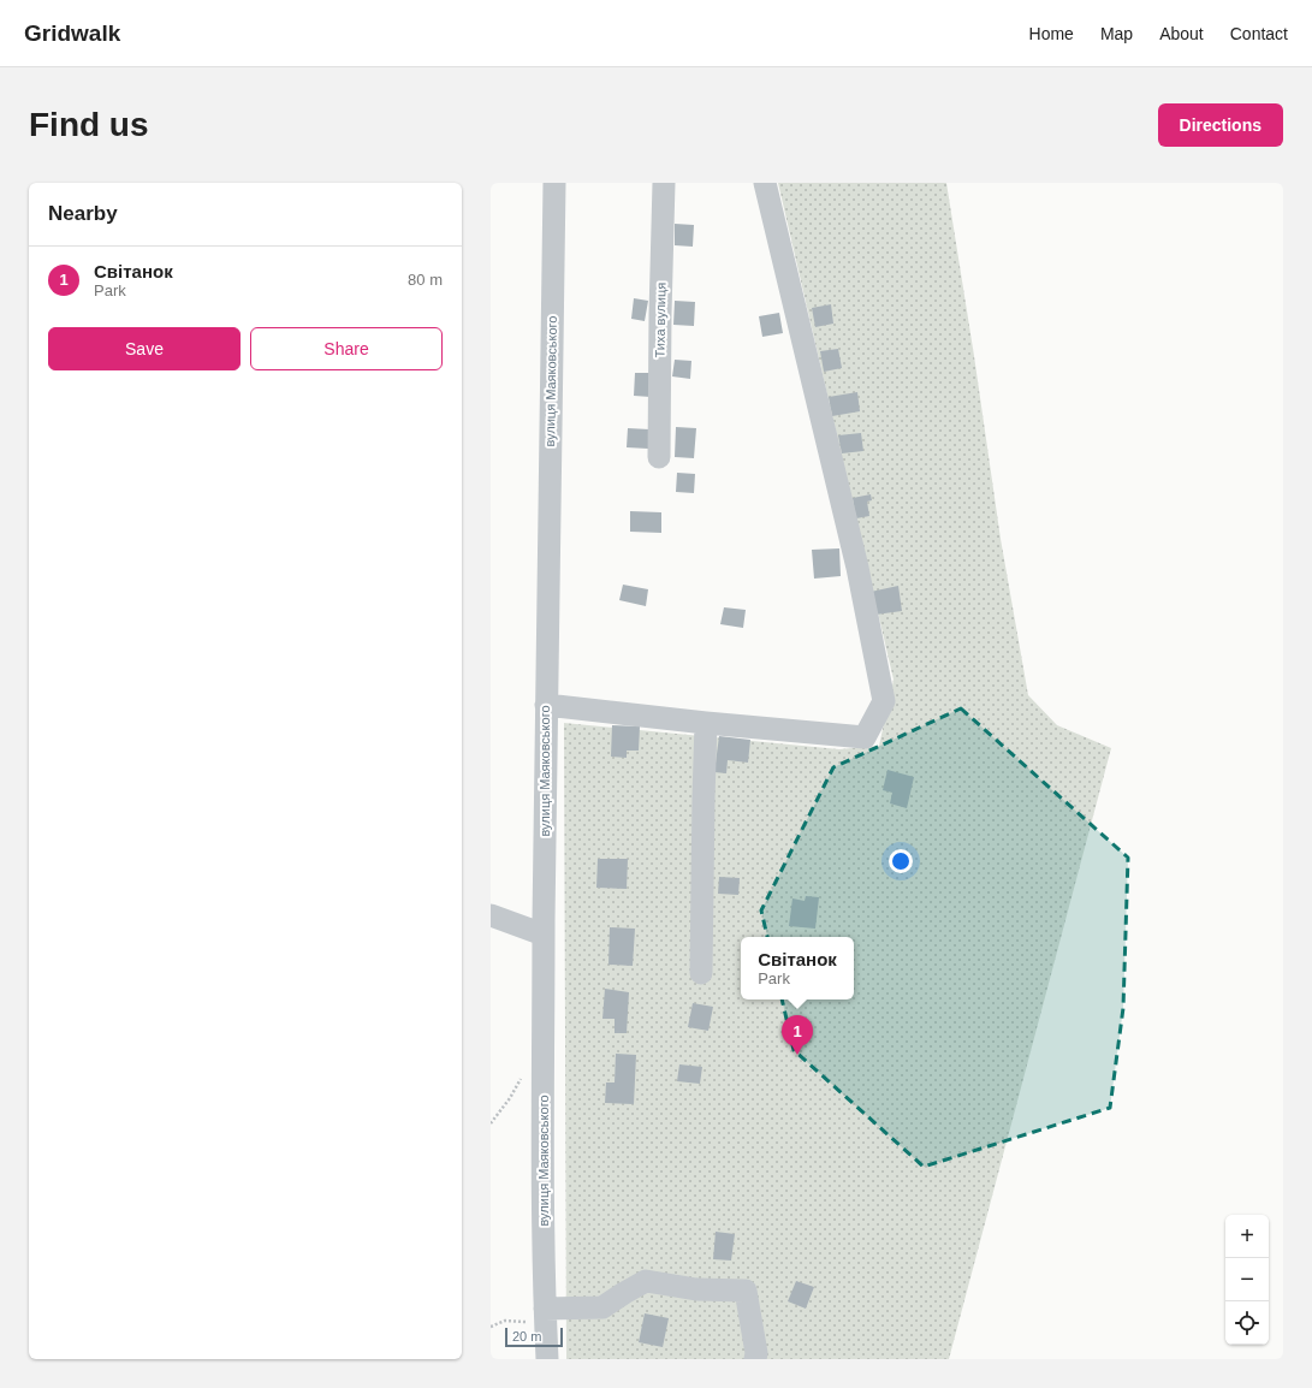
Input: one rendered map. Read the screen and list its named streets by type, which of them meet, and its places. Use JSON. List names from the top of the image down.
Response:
{
  "streets": {
    "street": ["Тиха вулиця", "вулиця Маяковського"]
  },
  "scale_bar": "20 m",
  "page": {
    "header": "Gridwalk",
    "nav": [
      "Home",
      "Map",
      "About",
      "Contact"
    ],
    "buttons": [
      "Directions",
      ["Save", "Share"]
    ],
    "title": "Find us",
    "heading": "Nearby",
    "list": [
      {
        "mark": "1",
        "name": "Світанок",
        "note": "Park",
        "value": "80 m"
      }
    ],
    "popup": ["Світанок", "Park"],
    "pins": "1",
    "map_buttons": ["+", "−"],
    "scale": "20 m"
  }
}
